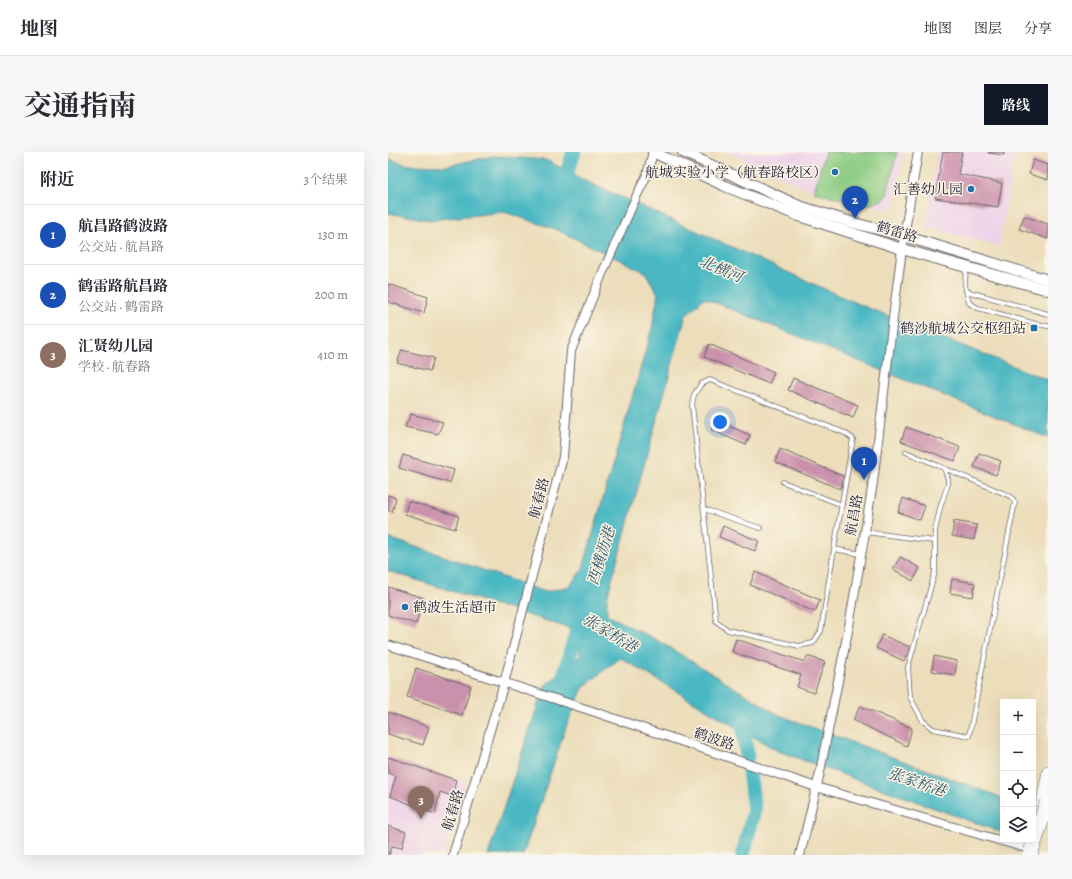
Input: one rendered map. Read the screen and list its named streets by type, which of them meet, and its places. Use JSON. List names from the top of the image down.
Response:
{
  "streets": {
    "street": [
      "鹤雷路",
      "航春路",
      "航昌路",
      "鹤波路"
    ]
  },
  "crossings": [
    ["鹤雷路", "航春路"],
    ["鹤雷路", "航昌路"],
    ["航春路", "鹤波路"],
    ["航昌路", "鹤波路"]
  ],
  "water": ["北横河", "西横沥港", "张家桥港"],
  "places": {
    "other": ["航城实验小学（航春路校区）", "汇善幼儿园", "鹤波生活超市"],
    "transit": ["鹤沙航城公交枢纽站"]
  },
  "page": {
    "header": "地图",
    "nav": ["地图", "图层", "分享"],
    "title": "交通指南",
    "buttons": "路线",
    "heading": ["附近", "3个结果"],
    "pins": ["2", "1", "3"],
    "list": [
      {
        "mark": "1",
        "name": "航昌路鹤波路",
        "note": "公交站 · 航昌路",
        "value": "130 m"
      },
      {
        "mark": "2",
        "name": "鹤雷路航昌路",
        "note": "公交站 · 鹤雷路",
        "value": "200 m"
      },
      {
        "mark": "3",
        "name": "汇贤幼儿园",
        "note": "学校 · 航春路",
        "value": "410 m"
      }
    ],
    "map_buttons": ["+", "−"]
  }
}
